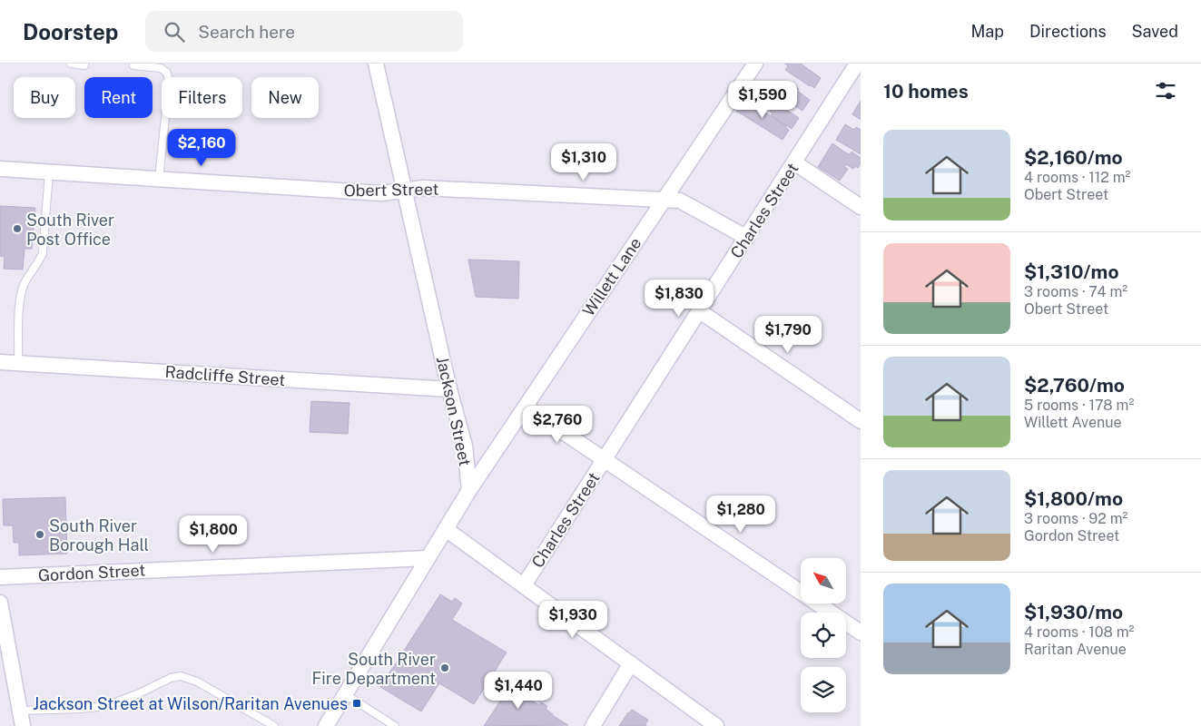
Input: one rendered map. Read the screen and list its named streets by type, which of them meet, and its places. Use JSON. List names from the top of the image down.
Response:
{
  "streets": {
    "street": [
      "Obert Street",
      "Charles Street",
      "Willett Lane",
      "Radcliffe Street",
      "Jackson Street",
      "Gordon Street"
    ]
  },
  "crossings": [
    ["Obert Street", "Charles Street"],
    ["Obert Street", "Willett Lane"],
    ["Obert Street", "Jackson Street"],
    ["Willett Lane", "Jackson Street"],
    ["Radcliffe Street", "Jackson Street"]
  ],
  "places": {
    "other": ["South River Post Office", "South River Borough Hall", "South River Fire Department"],
    "transit": ["Jackson Street at Wilson/Raritan Avenues"]
  },
  "north": "top left",
  "page": {
    "header": "Doorstep",
    "search": "Search here",
    "nav": ["Map", "Directions", "Saved"],
    "heading": "10 homes",
    "chip": [
      "Buy",
      "Rent",
      "Filters",
      "New"
    ],
    "price": [
      "$1,590",
      "$2,160",
      "$1,310",
      "$1,830",
      "$1,790",
      "$2,760",
      "$1,280",
      "$1,800",
      "$1,930",
      "$1,440"
    ],
    "list": [
      {
        "name": "$2,160/mo",
        "note": "4 rooms · 112 m² · Obert Street"
      },
      {
        "name": "$1,310/mo",
        "note": "3 rooms · 74 m² · Obert Street"
      },
      {
        "name": "$2,760/mo",
        "note": "5 rooms · 178 m² · Willett Avenue"
      },
      {
        "name": "$1,800/mo",
        "note": "3 rooms · 92 m² · Gordon Street"
      },
      {
        "name": "$1,930/mo",
        "note": "4 rooms · 108 m² · Raritan Avenue"
      }
    ]
  }
}
